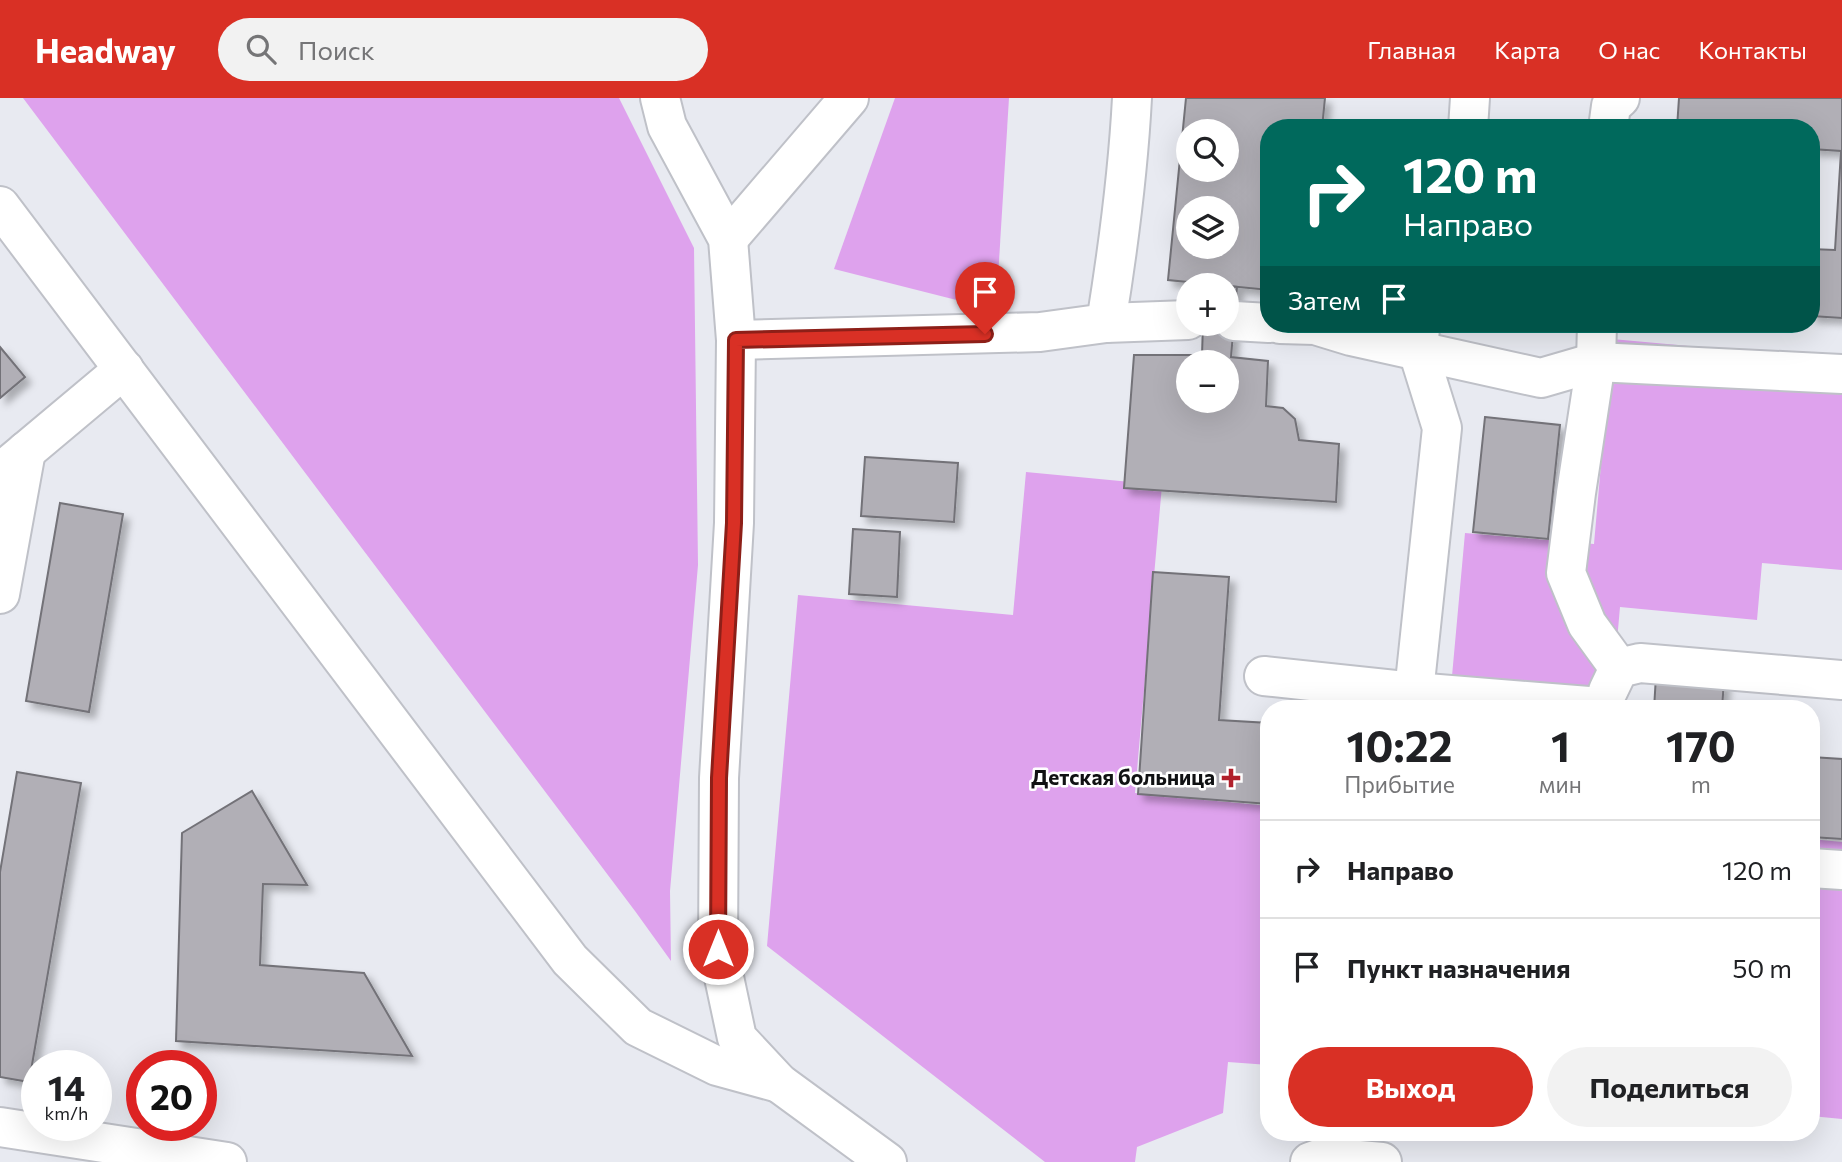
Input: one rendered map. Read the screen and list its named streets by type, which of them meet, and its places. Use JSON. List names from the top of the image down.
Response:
{
  "places": {
    "health": ["Детская больница"]
  },
  "page": {
    "header": "Headway",
    "search": "Поиск",
    "nav": [
      "Главная",
      "Карта",
      "О нас",
      "Контакты"
    ],
    "map_buttons": ["+", "−"],
    "turn": ["120 m", "Направо"],
    "then": "Затем",
    "eta": [
      "10:22",
      "Прибытие",
      "1",
      "мин",
      "170",
      "m"
    ],
    "list": [
      {
        "name": "Направо",
        "value": "120 m"
      },
      {
        "name": "Пункт назначения",
        "value": "50 m"
      }
    ],
    "buttons": ["Выход", "Поделиться"],
    "speed": "14 km/h",
    "limit": "20"
  }
}
